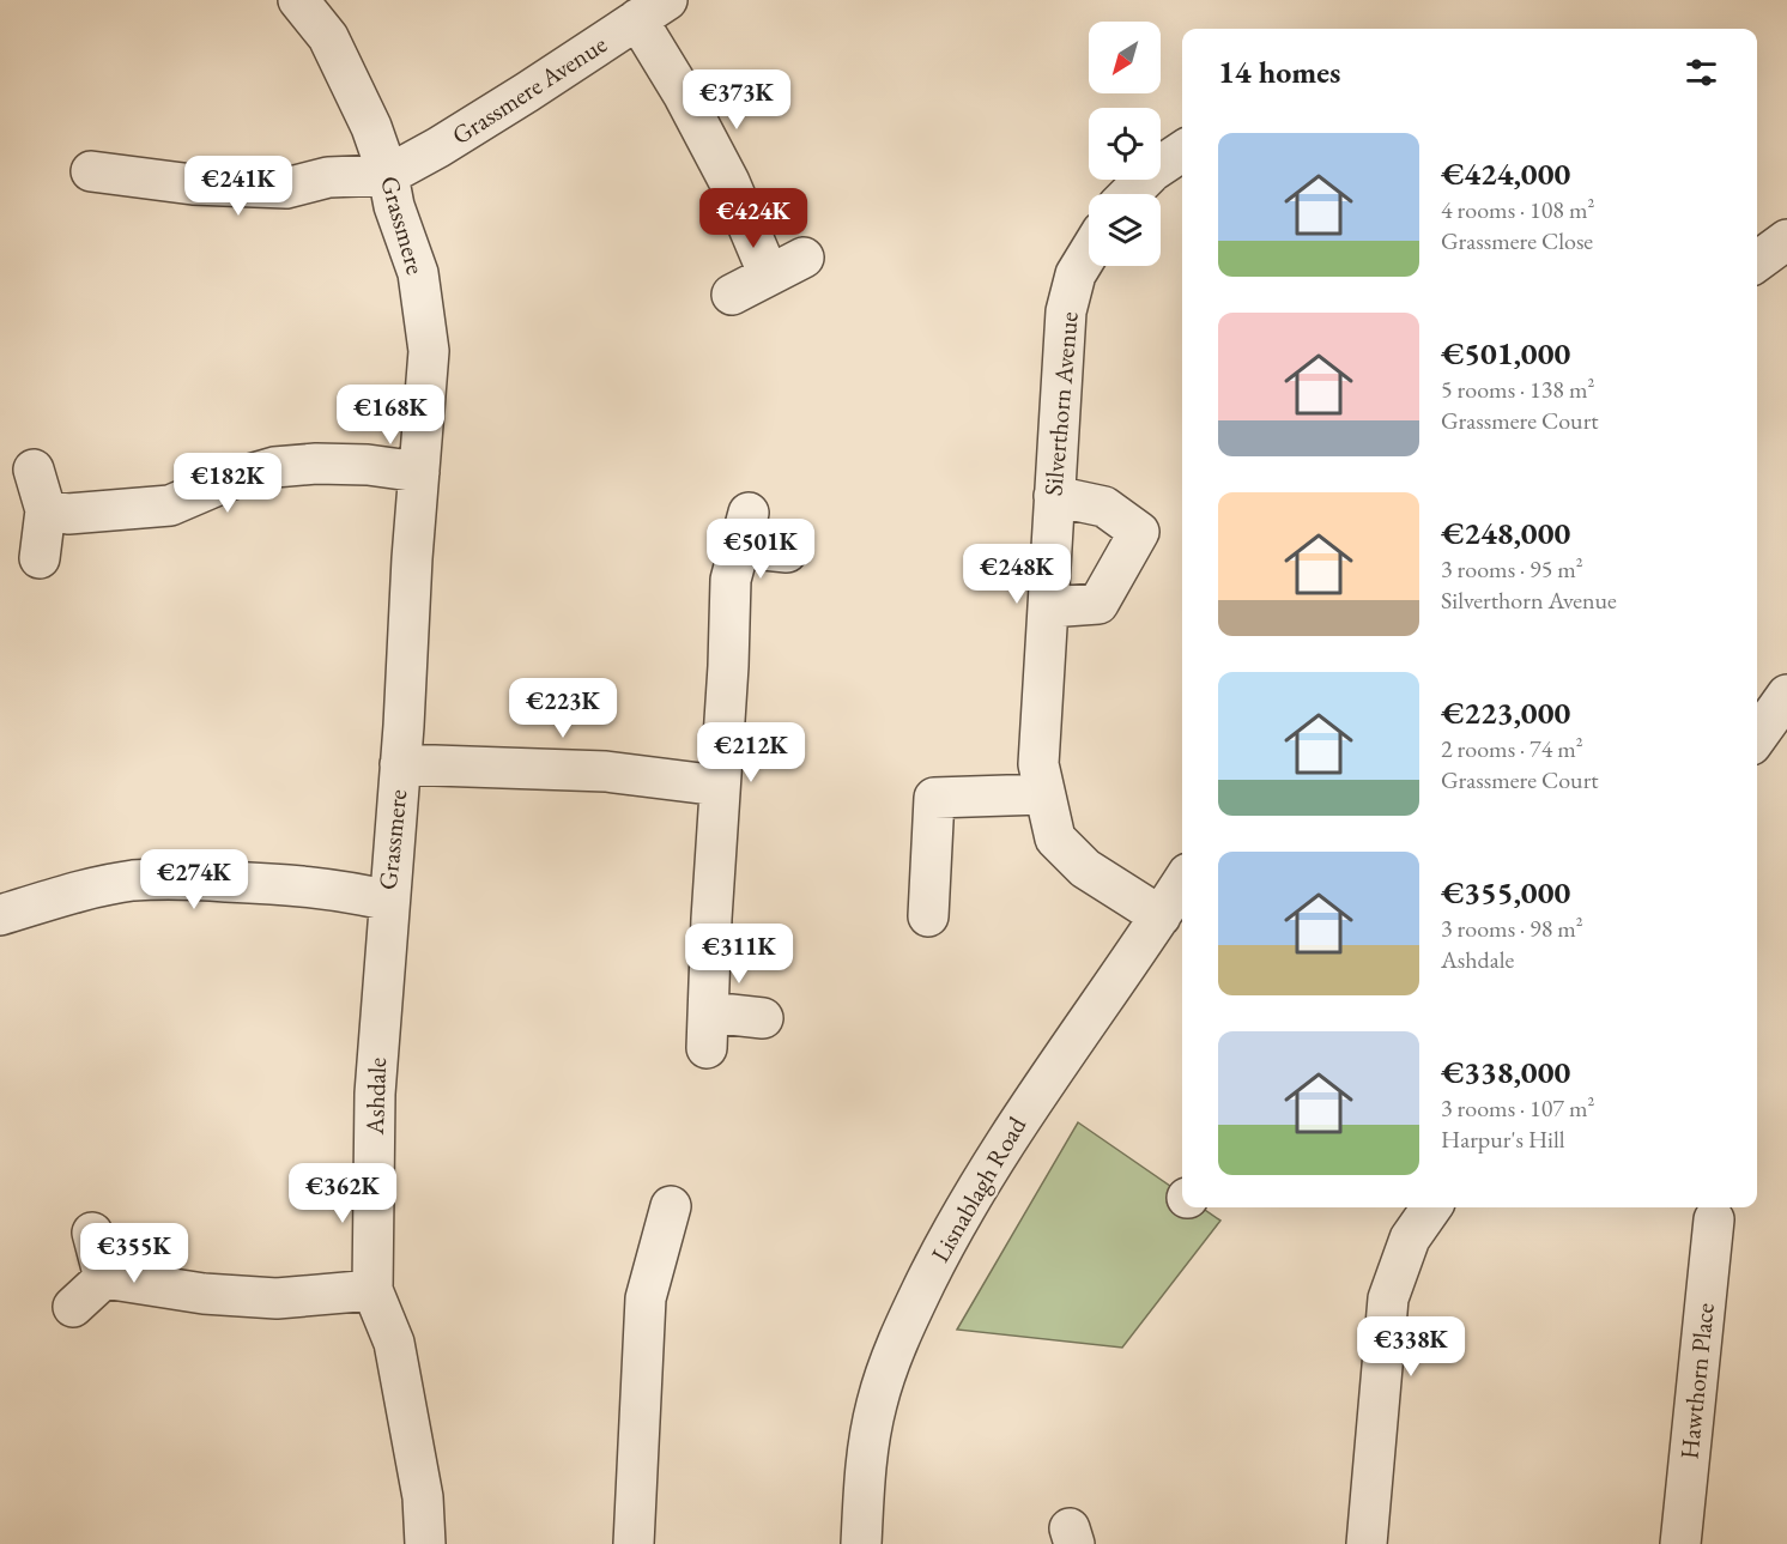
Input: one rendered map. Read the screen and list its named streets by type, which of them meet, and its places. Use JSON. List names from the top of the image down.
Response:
{
  "streets": {
    "street": [
      "Grassmere Avenue",
      "Grassmere",
      "Silverthorn Avenue",
      "Ashdale",
      "Lisnablagh Road",
      "Hawthorn Place"
    ]
  },
  "crossings": [
    ["Grassmere Avenue", "Grassmere"],
    ["Grassmere", "Ashdale"],
    ["Silverthorn Avenue", "Lisnablagh Road"]
  ],
  "north": "bottom left",
  "page": {
    "heading": "14 homes",
    "price": [
      "€373K",
      "€241K",
      "€424K",
      "€168K",
      "€182K",
      "€501K",
      "€248K",
      "€223K",
      "€212K",
      "€274K",
      "€311K",
      "€362K",
      "€355K",
      "€338K"
    ],
    "list": [
      {
        "name": "€424,000",
        "note": "4 rooms · 108 m² · Grassmere Close"
      },
      {
        "name": "€501,000",
        "note": "5 rooms · 138 m² · Grassmere Court"
      },
      {
        "name": "€248,000",
        "note": "3 rooms · 95 m² · Silverthorn Avenue"
      },
      {
        "name": "€223,000",
        "note": "2 rooms · 74 m² · Grassmere Court"
      },
      {
        "name": "€355,000",
        "note": "3 rooms · 98 m² · Ashdale"
      },
      {
        "name": "€338,000",
        "note": "3 rooms · 107 m² · Harpur's Hill"
      }
    ]
  }
}
